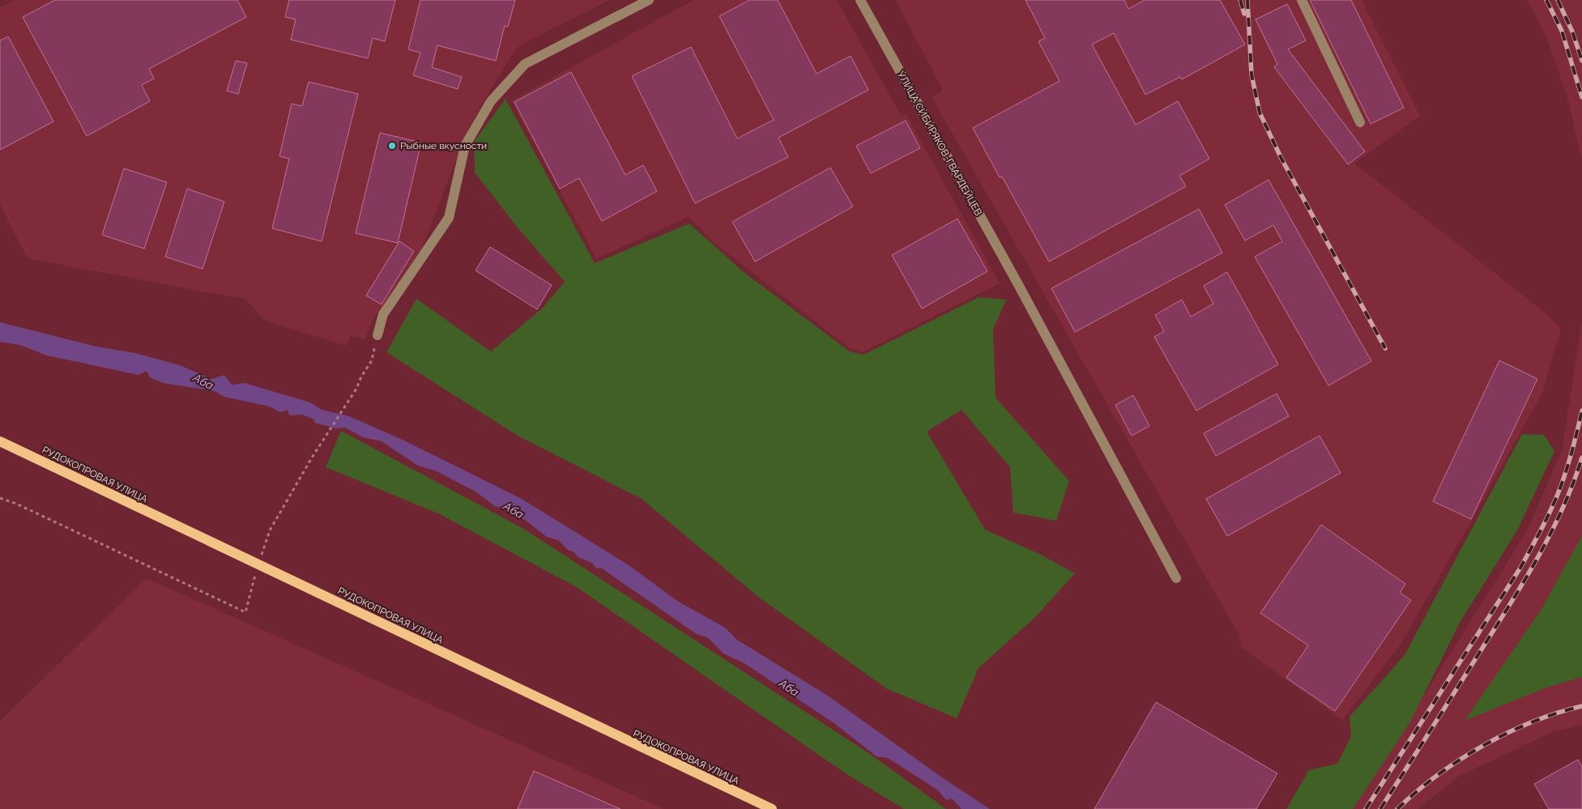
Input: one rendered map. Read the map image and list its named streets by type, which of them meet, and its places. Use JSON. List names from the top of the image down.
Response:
{
  "streets": {
    "main road": ["РУДОКОПРОВАЯ УЛИЦА"],
    "street": ["УЛИЦА СИБИРЯКОВ-ГВАРДЕЙЦЕВ"]
  },
  "water": ["Аба"],
  "places": ["Рыбные вкусности"]
}
